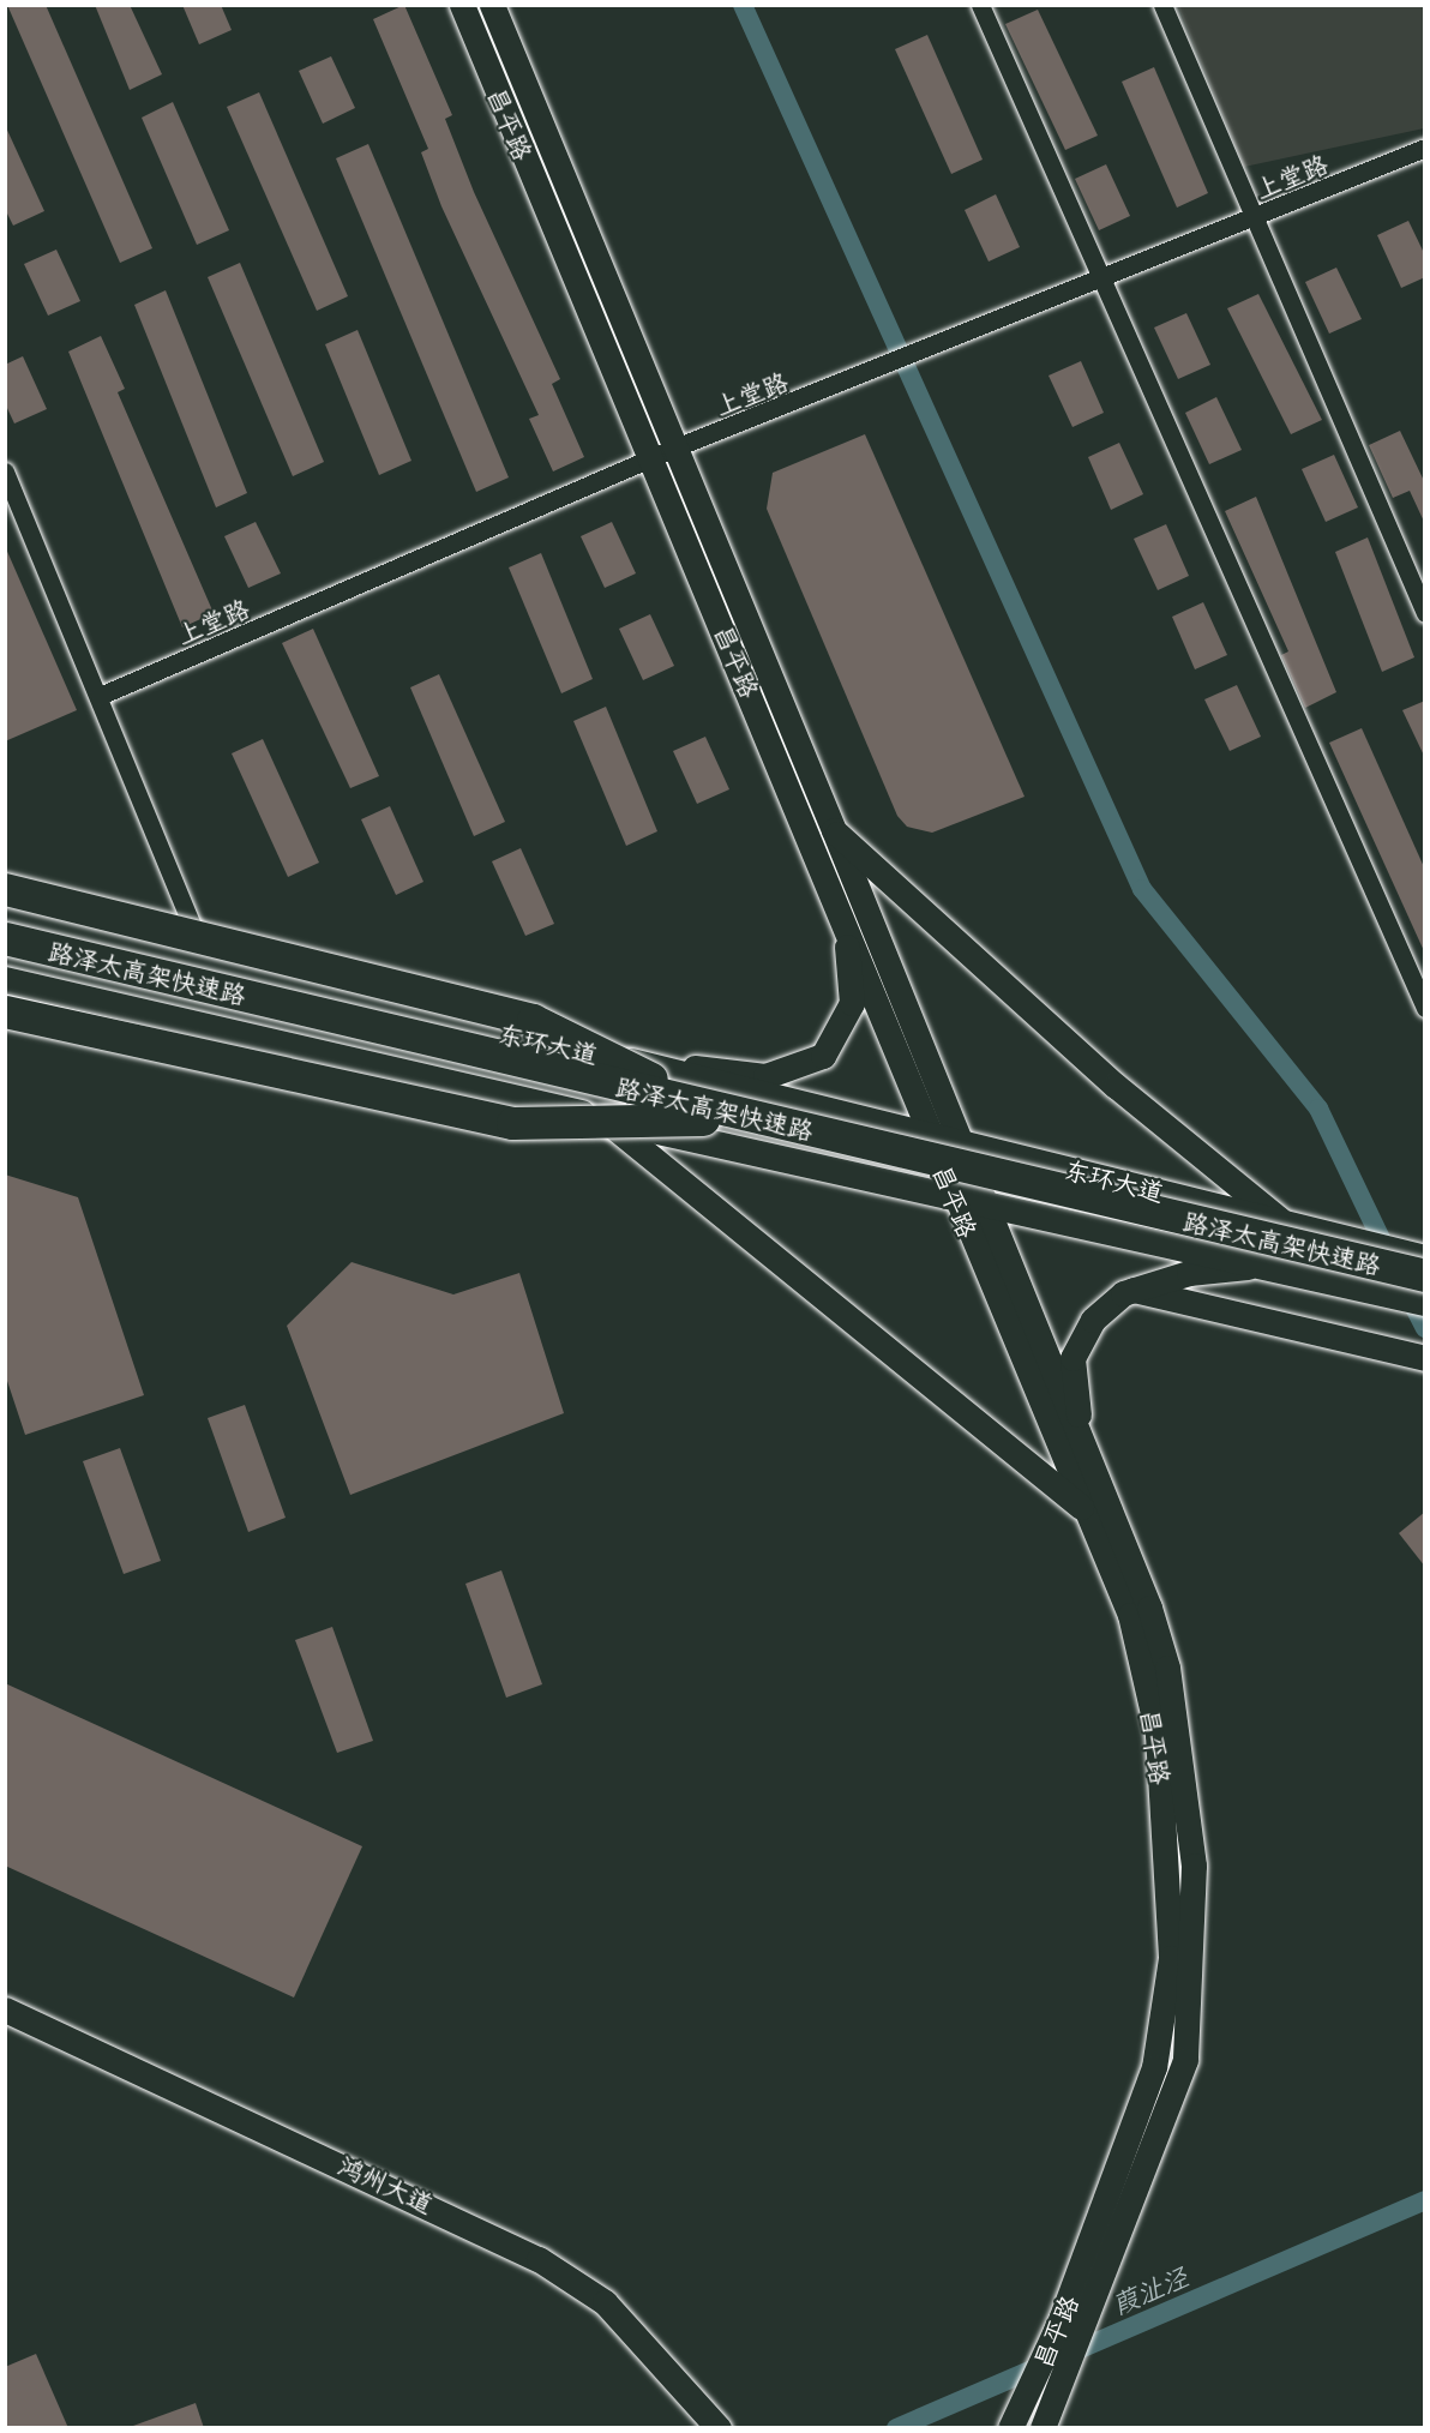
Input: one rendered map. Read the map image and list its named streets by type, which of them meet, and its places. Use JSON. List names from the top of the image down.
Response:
{
  "streets": {
    "highway": ["路泽太高架快速路"],
    "main road": ["昌平路", "东环大道", "鸿州大道"],
    "street": ["上堂路"]
  },
  "crossings": [
    ["昌平路", "上堂路"],
    ["昌平路", "东环大道"],
    ["路泽太高架快速路", "东环大道"]
  ],
  "water": ["葭沚泾"]
}
